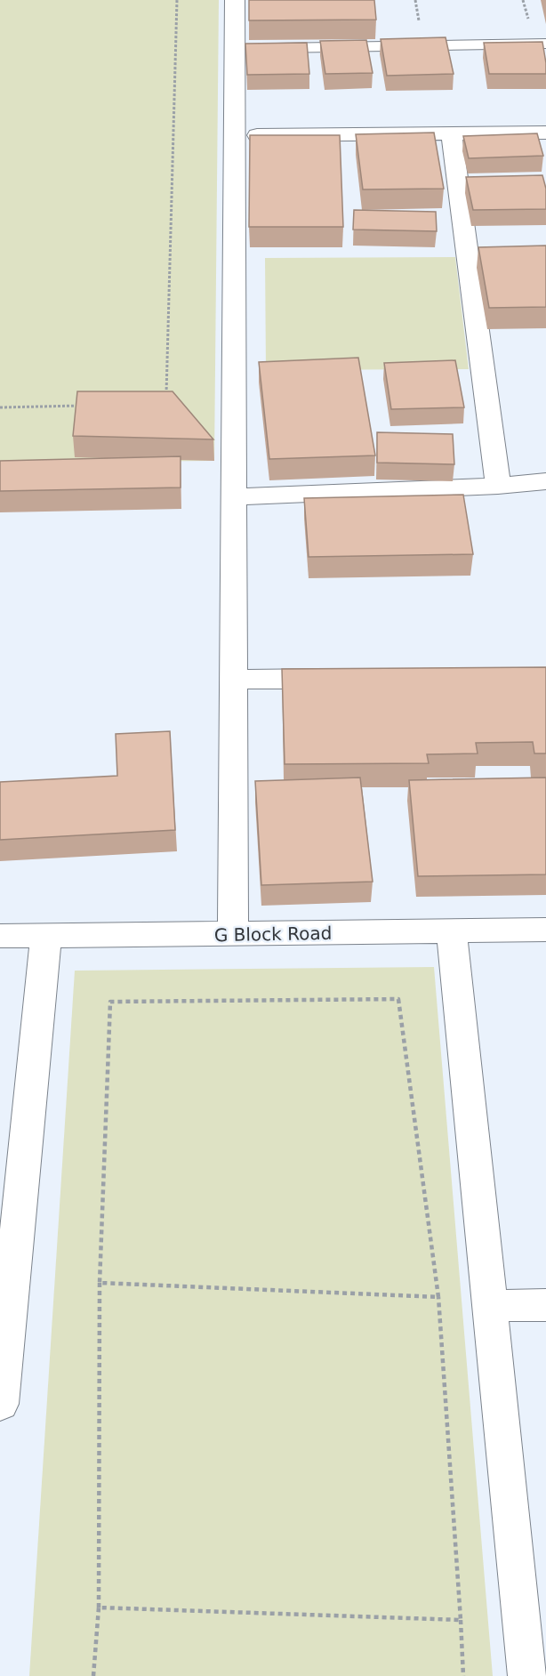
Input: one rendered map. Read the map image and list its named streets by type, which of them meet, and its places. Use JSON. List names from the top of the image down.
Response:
{
  "streets": {
    "street": ["G Block Road"]
  }
}
